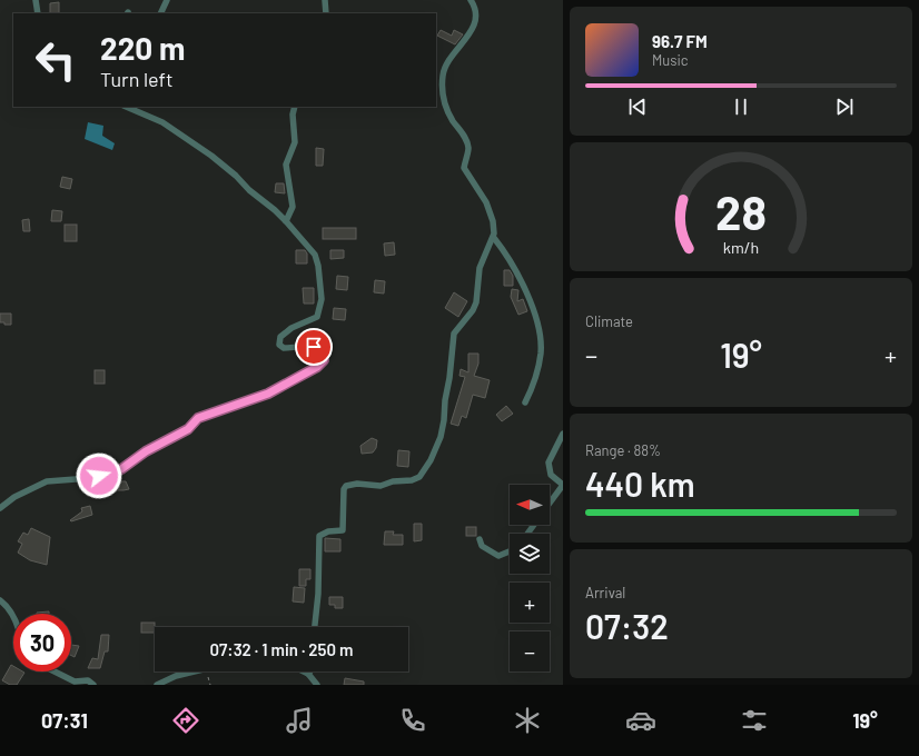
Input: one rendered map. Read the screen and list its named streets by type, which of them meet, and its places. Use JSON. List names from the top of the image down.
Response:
{
  "north": "left",
  "page": {
    "turn": ["220 m", "Turn left"],
    "song": ["96.7 FM", "Music"],
    "tile": [
      "Climate",
      ["Range · 88%", "440 km"],
      ["Arrival", "07:32"]
    ],
    "heat": ["−", "19°", "+"],
    "map_buttons": ["+", "−"],
    "limit": "30",
    "trip": "07:32 · 1 min · 250 m",
    "tabs": ["07:31", "19°"],
    "gauge": ["28", "km/h"]
  }
}
